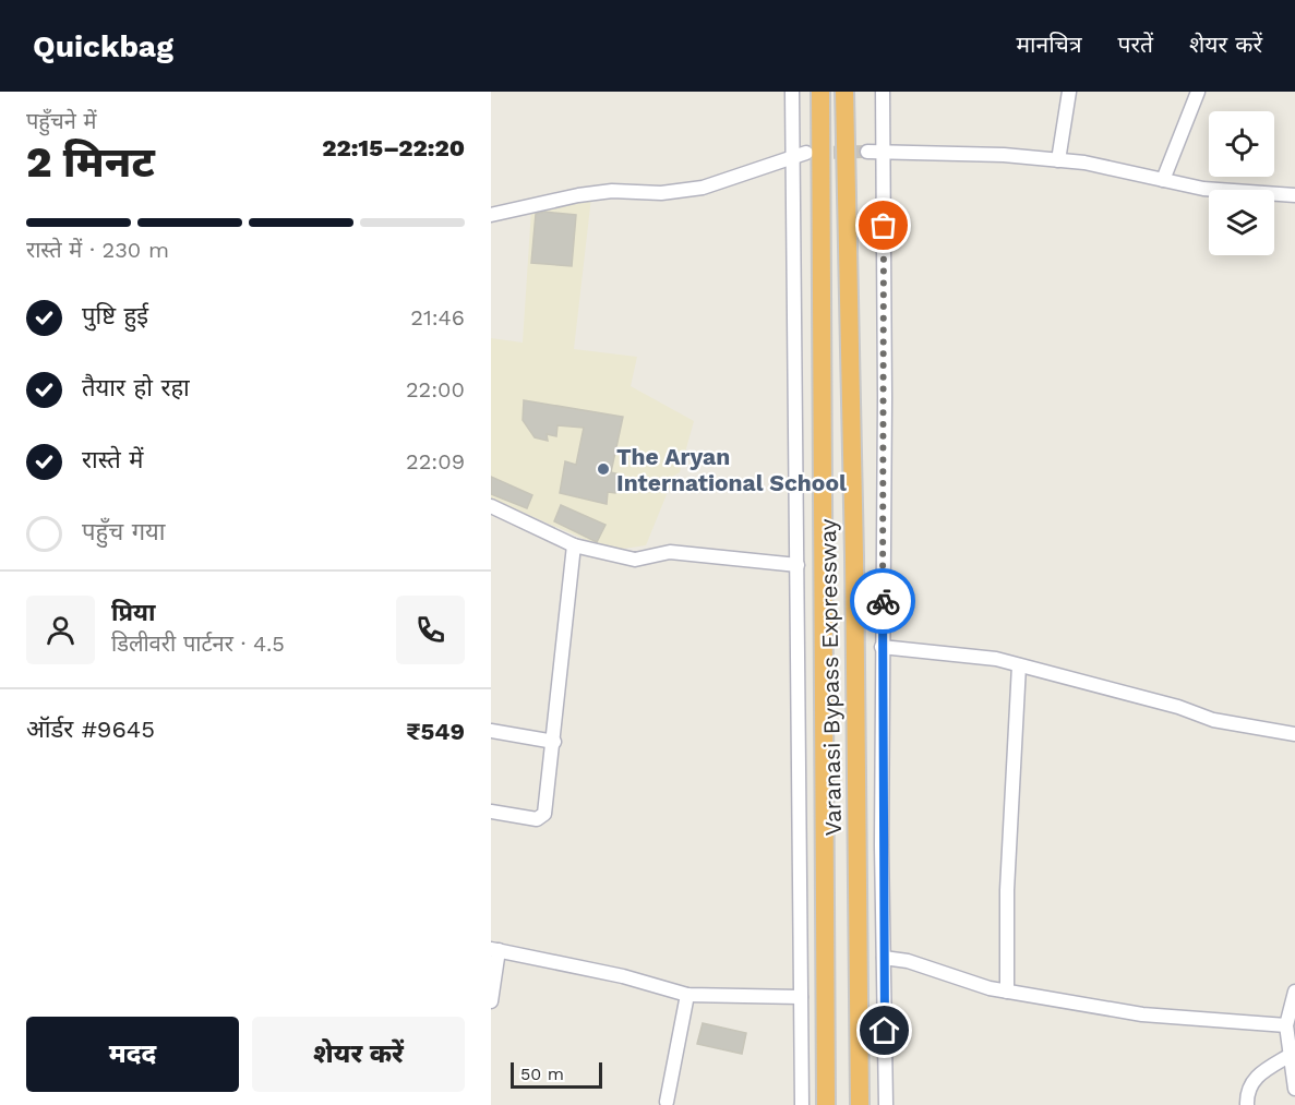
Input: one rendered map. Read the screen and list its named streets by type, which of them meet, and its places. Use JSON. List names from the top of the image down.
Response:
{
  "streets": {
    "highway": ["Varanasi Bypass Expressway"]
  },
  "places": ["The Aryan International School"],
  "scale_bar": "50 m",
  "page": {
    "header": "Quickbag",
    "nav": ["मानचित्र", "परतें", "शेयर करें"],
    "heading": ["2 मिनट", "पहुँचने में", "22:15–22:20"],
    "panel": [
      "प्रिया",
      "डिलीवरी पार्टनर · 4.5",
      "ऑर्डर #9645",
      "₹549"
    ],
    "bar": "रास्ते में · 230 m",
    "list": [
      ["पुष्टि हुई", "21:46"],
      ["तैयार हो रहा", "22:00"],
      ["रास्ते में", "22:09"],
      "पहुँच गया"
    ],
    "buttons": ["मदद", "शेयर करें"],
    "scale": "50 m"
  }
}
